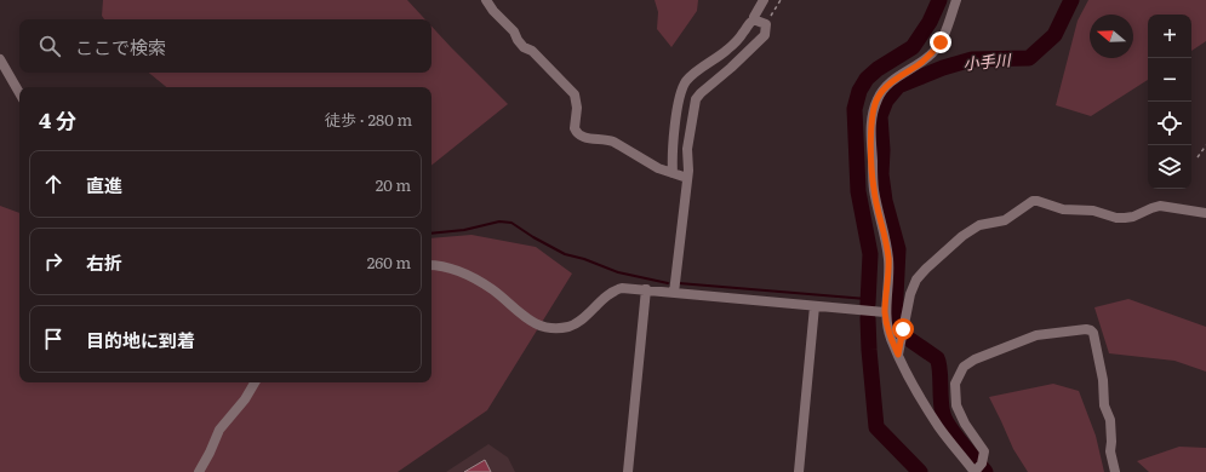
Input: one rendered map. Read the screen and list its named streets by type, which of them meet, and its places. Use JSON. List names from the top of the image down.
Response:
{
  "water": ["小手川"],
  "north": "left",
  "page": {
    "map_buttons": ["+", "−"],
    "search": "ここで検索",
    "heading": ["4 分", "徒歩 · 280 m"],
    "list": [
      ["直進", "20 m"],
      ["右折", "260 m"],
      "目的地に到着"
    ]
  }
}
